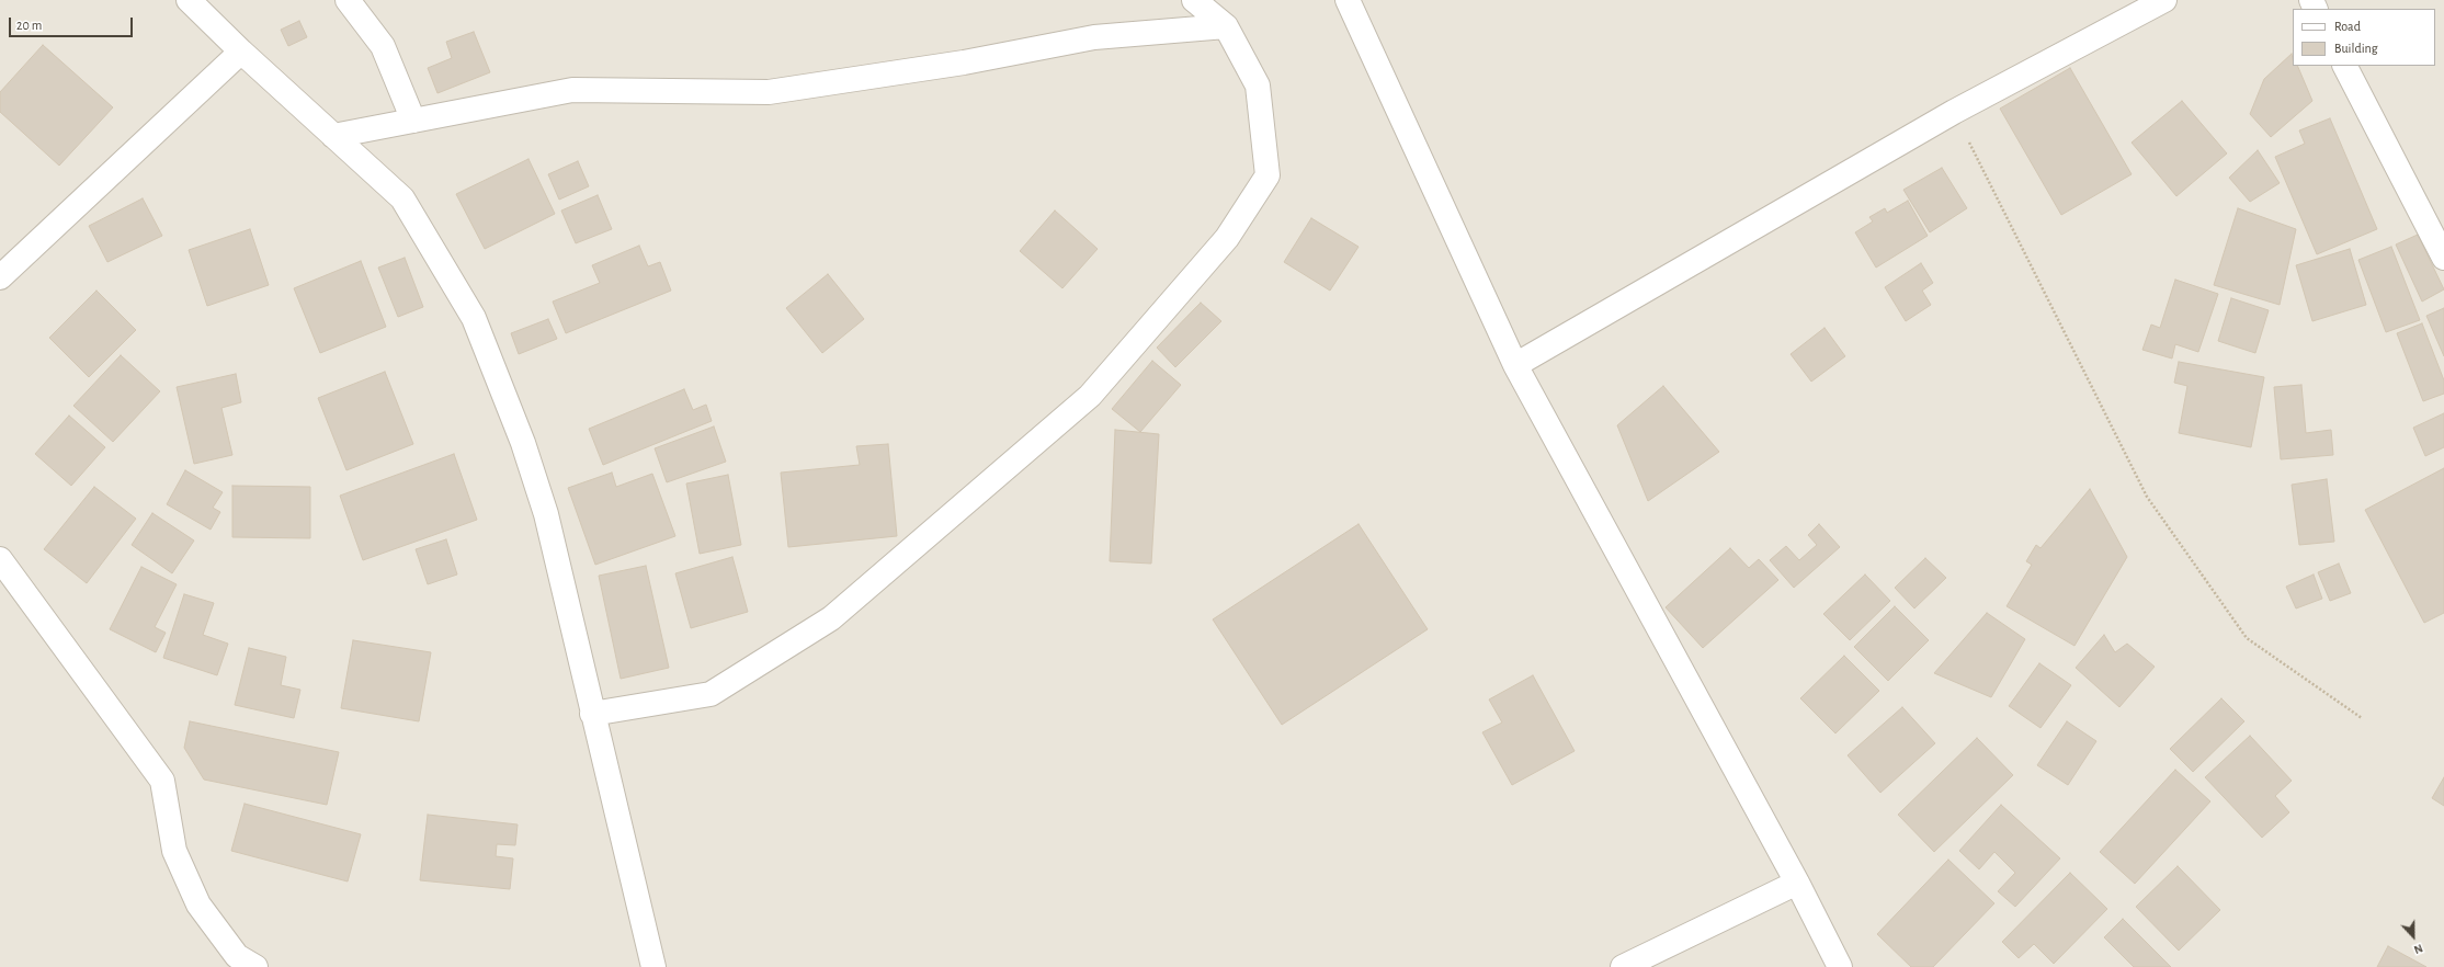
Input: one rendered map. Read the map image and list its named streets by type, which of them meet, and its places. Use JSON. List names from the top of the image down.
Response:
{
  "legend": ["Road", "Building"],
  "scale_bar": "20 m",
  "north": "bottom"
}
